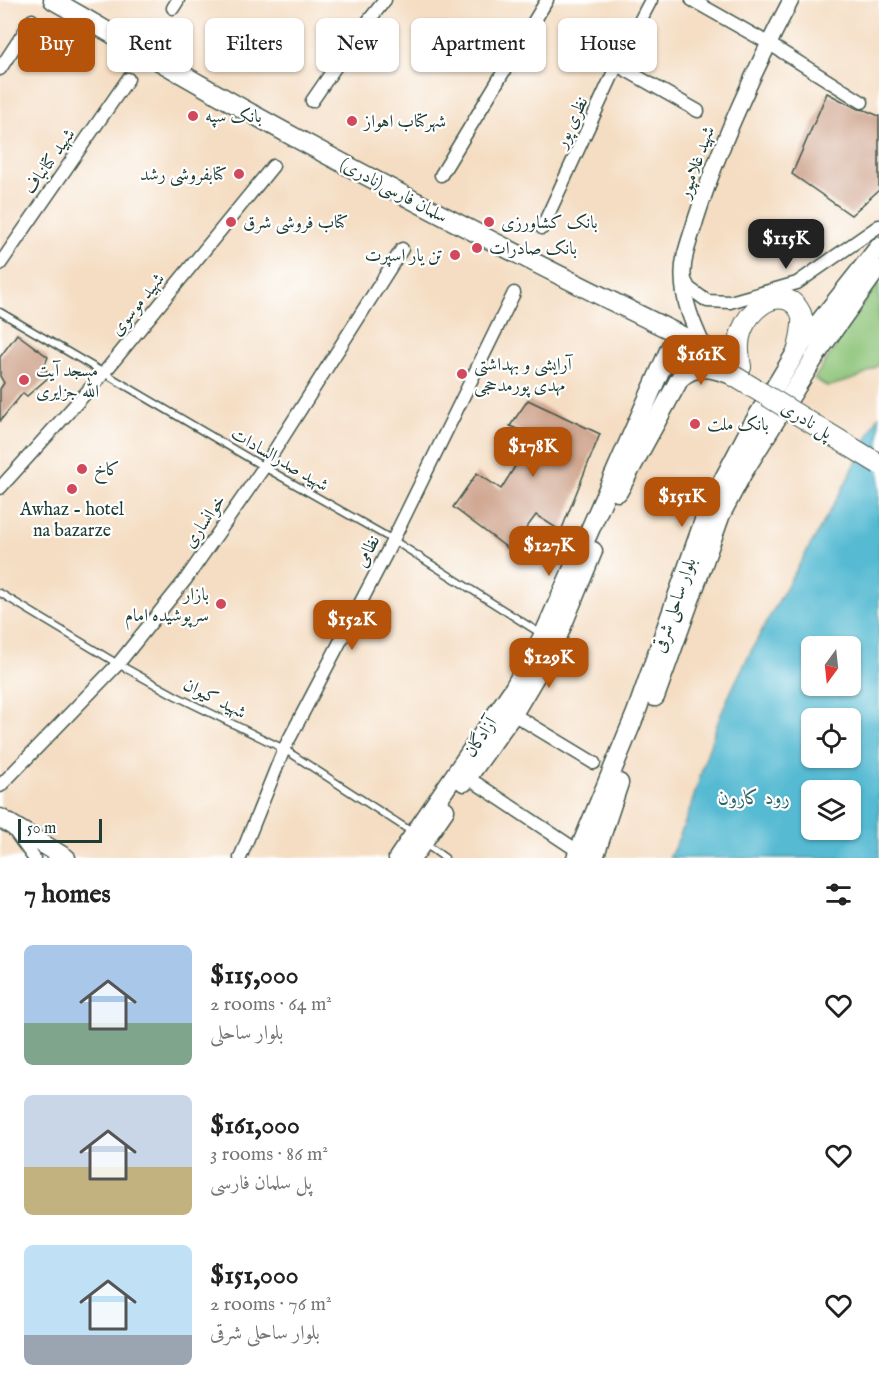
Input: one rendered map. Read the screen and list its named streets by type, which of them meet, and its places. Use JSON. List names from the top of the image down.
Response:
{
  "streets": {
    "main road": [
      "سلمان فارسی(نادری)",
      "پل نادری",
      "بلوار ساحلی شرقی",
      "آزادگان"
    ],
    "street": [
      "نظری پور",
      "شهید کتانباف",
      "شهید غلامپور",
      "شهید موسوی",
      "خوانساری",
      "نظامی"
    ],
    "lane": ["شهید صدرالسادات", "شهید کیوان"]
  },
  "crossings": [
    ["شهید غلامپور", "سلمان فارسی(نادری)"],
    ["شهید غلامپور", "آزادگان"],
    ["سلمان فارسی(نادری)", "پل نادری"],
    ["سلمان فارسی(نادری)", "آزادگان"],
    ["شهید موسوی", "شهید صدرالسادات"],
    ["پل نادری", "آزادگان"],
    ["شهید صدرالسادات", "خوانساری"],
    ["شهید صدرالسادات", "نظامی"],
    ["شهید صدرالسادات", "آزادگان"],
    ["خوانساری", "شهید کیوان"],
    ["نظامی", "شهید کیوان"],
    ["شهید کیوان", "آزادگان"]
  ],
  "water": ["رود کارون"],
  "places": [
    "بانک سپه",
    "شهرکتاب اهواز",
    "کتابفروشی رشد",
    "کتاب فروشی شرق",
    "بانک کشاورزی",
    "بانک صادرات",
    "تن یار اسپرت",
    "آرایشی و بهداشتی مهدی پورمدحجی",
    "مسجد آیت الله جزایری",
    "بانک ملت",
    "کاخ",
    "Awhaz - hotel na bazarze",
    "بازار سرپوشیده امام"
  ],
  "scale_bar": "50 m",
  "north": "bottom",
  "page": {
    "chip": [
      "Buy",
      "Rent",
      "Filters",
      "New",
      "Apartment",
      "House"
    ],
    "price": [
      "$115K",
      "$161K",
      "$178K",
      "$151K",
      "$127K",
      "$152K",
      "$129K"
    ],
    "scale": "50 m",
    "heading": "7 homes",
    "list": [
      {
        "name": "$115,000",
        "note": "2 rooms · 64 m² · بلوار ساحلی"
      },
      {
        "name": "$161,000",
        "note": "3 rooms · 86 m² · پل سلمان فارسی"
      },
      {
        "name": "$151,000",
        "note": "2 rooms · 76 m² · بلوار ساحلی شرقی"
      }
    ]
  }
}
